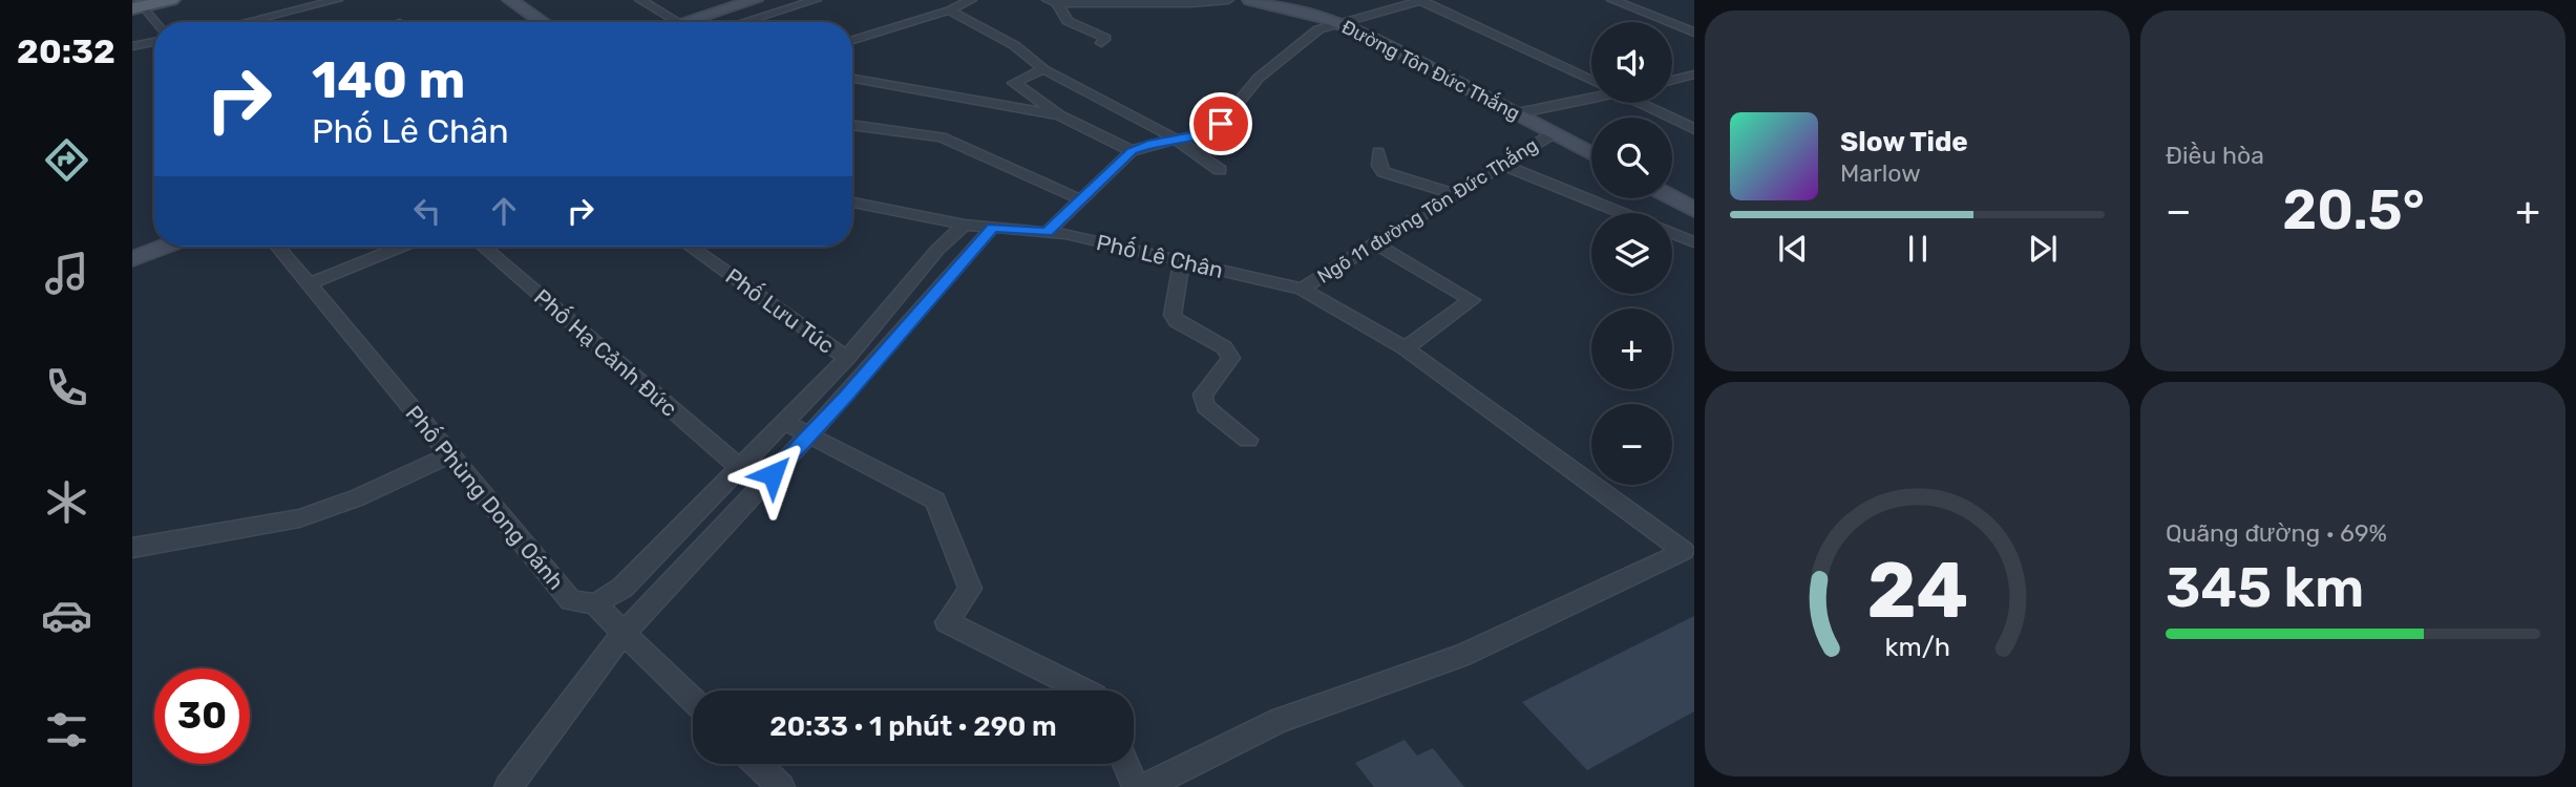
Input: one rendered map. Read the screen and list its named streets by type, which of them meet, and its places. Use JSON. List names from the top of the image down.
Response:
{
  "streets": {
    "main road": ["Đường Tôn Đức Thắng"],
    "street": [
      "Ngõ 11 đường Tôn Đức Thắng",
      "Phố Lê Chân",
      "Phố Lưu Túc",
      "Phố Hạ Cảnh Đức",
      "Phố Phùng Dong Oánh"
    ]
  },
  "crossings": [
    ["Đường Tôn Đức Thắng", "Ngõ 11 đường Tôn Đức Thắng"],
    ["Ngõ 11 đường Tôn Đức Thắng", "Phố Lê Chân"]
  ],
  "page": {
    "tabs": "20:32",
    "tile": [
      "Điều hòa",
      ["Quãng đường · 69%", "345 km"]
    ],
    "map_buttons": ["+", "−"],
    "turn": ["140 m", "Phố Lê Chân"],
    "song": ["Slow Tide", "Marlow"],
    "heat": ["−", "20.5°", "+"],
    "limit": "30",
    "trip": "20:33 · 1 phút · 290 m",
    "gauge": ["24", "km/h"]
  }
}
